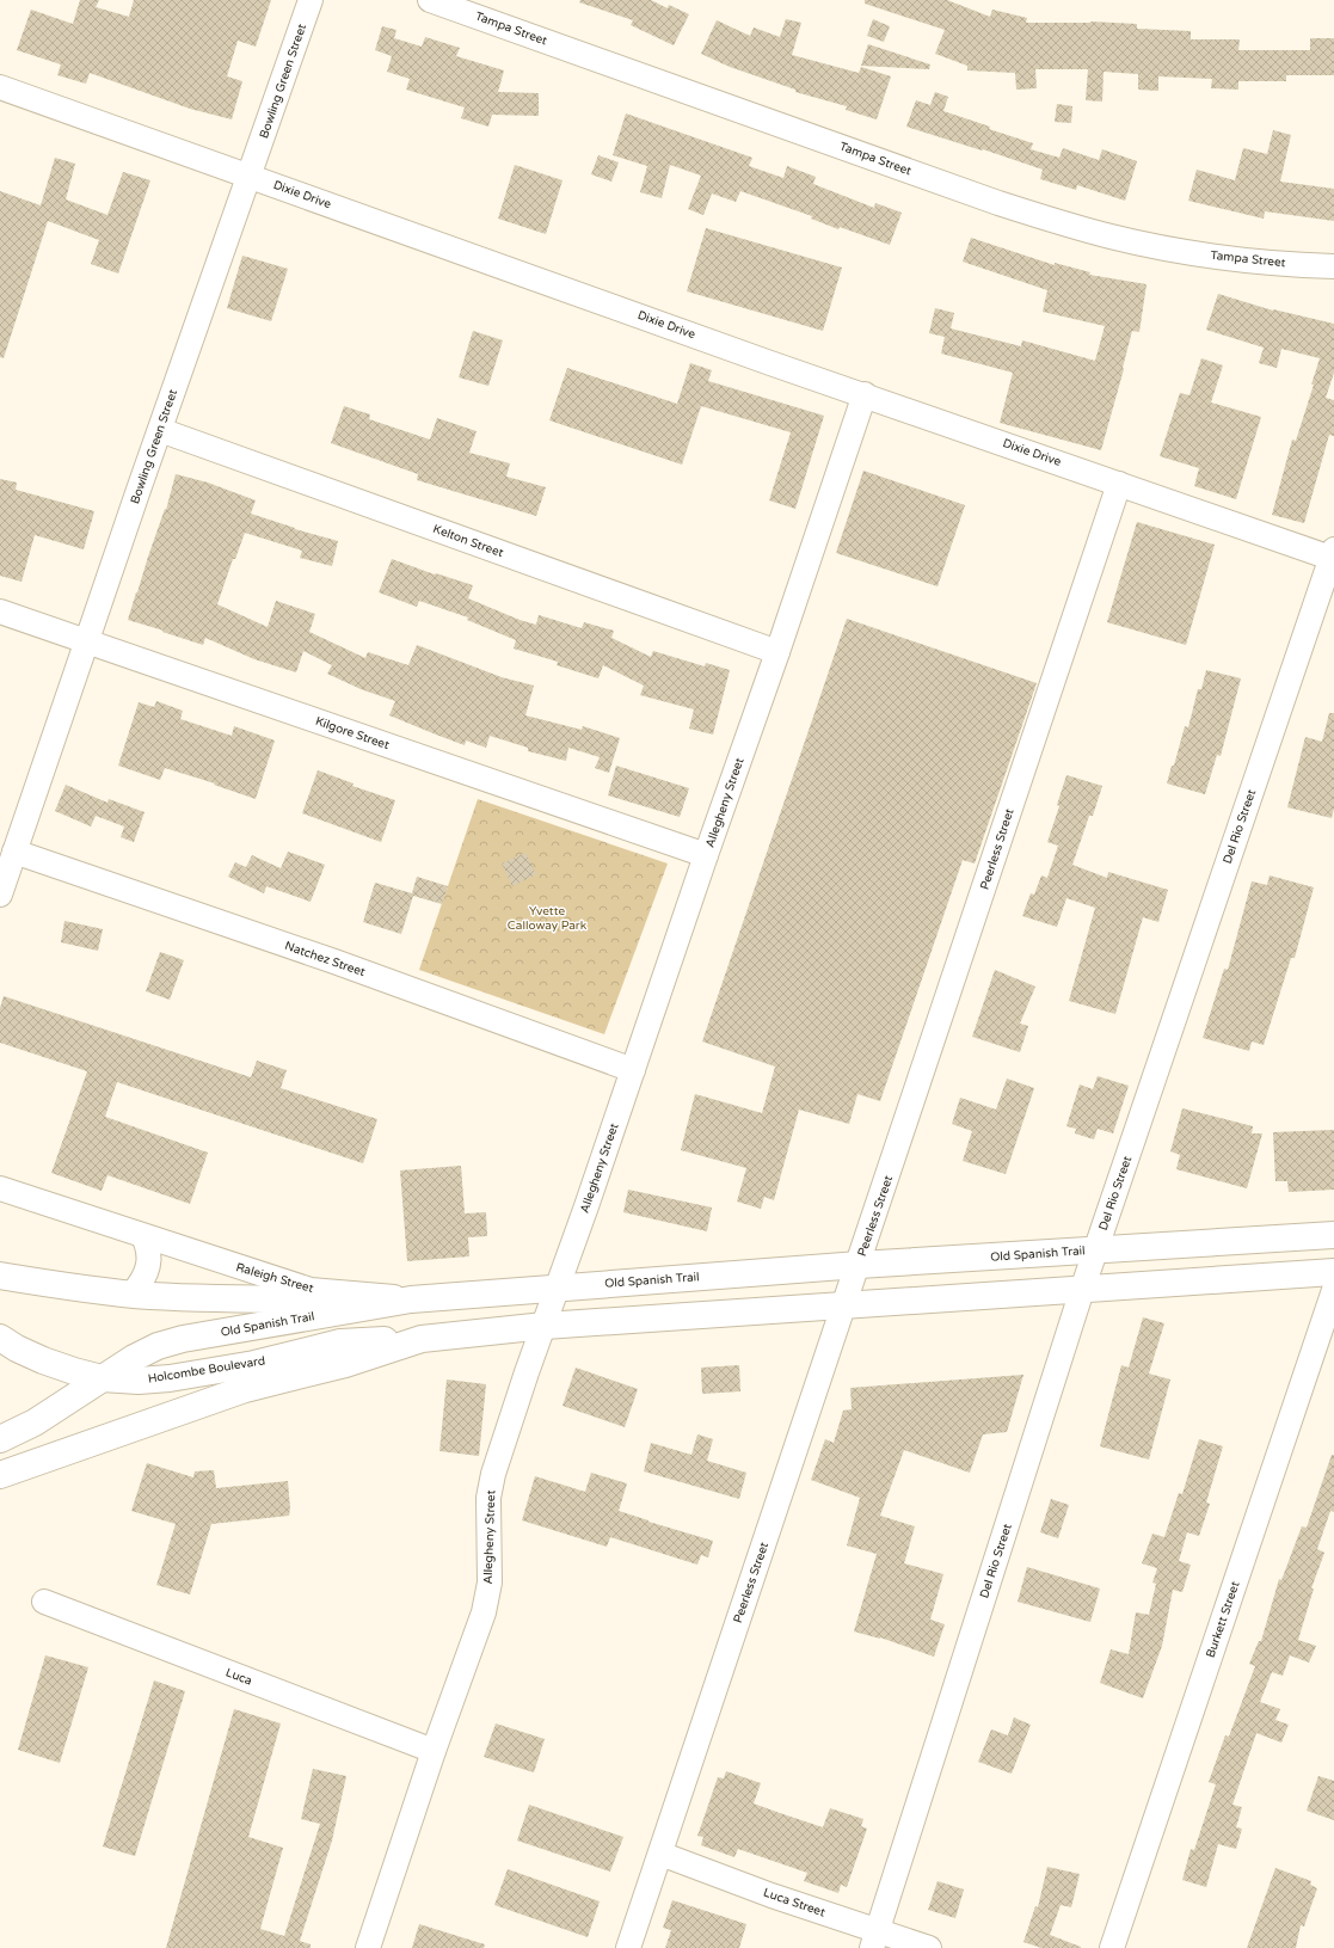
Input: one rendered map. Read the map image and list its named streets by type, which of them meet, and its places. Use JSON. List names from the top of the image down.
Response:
{
  "streets": {
    "main road": ["Old Spanish Trail", "Holcombe Boulevard"],
    "street": [
      "Tampa Street",
      "Bowling Green Street",
      "Dixie Drive",
      "Kelton Street",
      "Kilgore Street",
      "Allegheny Street",
      "Del Rio Street",
      "Peerless Street",
      "Natchez Street",
      "Raleigh Street",
      "Burkett Street",
      "Luca",
      "Luca Street"
    ]
  },
  "crossings": [
    ["Bowling Green Street", "Dixie Drive"],
    ["Bowling Green Street", "Kelton Street"],
    ["Bowling Green Street", "Kilgore Street"],
    ["Bowling Green Street", "Natchez Street"],
    ["Dixie Drive", "Allegheny Street"],
    ["Dixie Drive", "Del Rio Street"],
    ["Dixie Drive", "Peerless Street"],
    ["Kelton Street", "Allegheny Street"],
    ["Kilgore Street", "Allegheny Street"],
    ["Allegheny Street", "Natchez Street"],
    ["Allegheny Street", "Old Spanish Trail"],
    ["Allegheny Street", "Luca"],
    ["Del Rio Street", "Old Spanish Trail"],
    ["Del Rio Street", "Luca Street"],
    ["Peerless Street", "Old Spanish Trail"],
    ["Peerless Street", "Luca Street"],
    ["Old Spanish Trail", "Raleigh Street"],
    ["Old Spanish Trail", "Holcombe Boulevard"]
  ],
  "parks": ["Yvette Calloway Park"]
}
